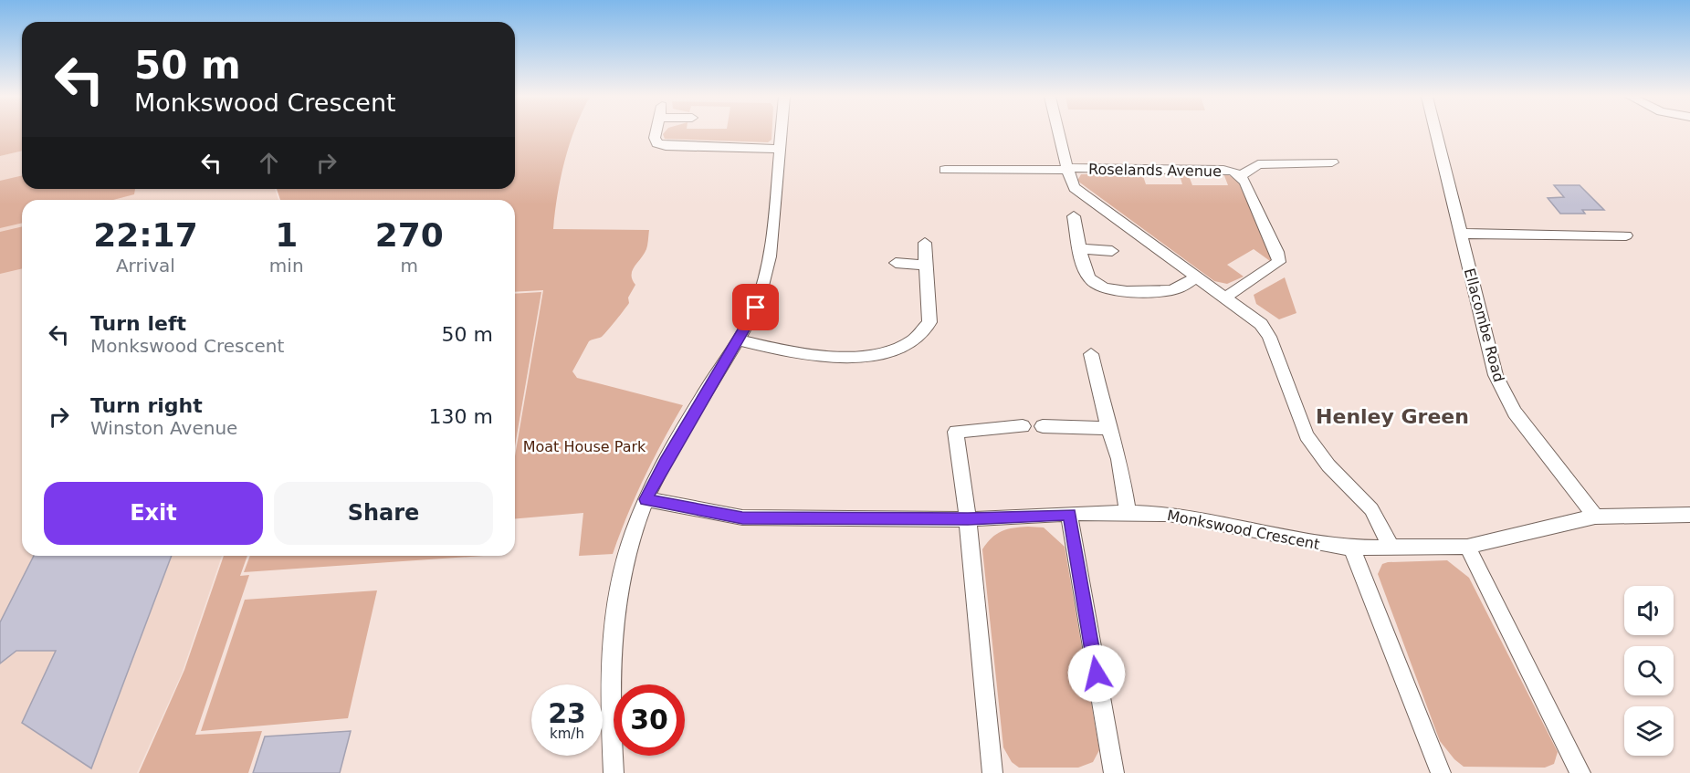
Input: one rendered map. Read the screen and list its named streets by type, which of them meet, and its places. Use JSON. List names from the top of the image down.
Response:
{
  "streets": {
    "street": ["Roselands Avenue", "Ellacombe Road", "Monkswood Crescent"]
  },
  "crossings": [
    ["Roselands Avenue", "Monkswood Crescent"],
    ["Ellacombe Road", "Monkswood Crescent"]
  ],
  "districts": ["Henley Green"],
  "parks": ["Moat House Park"],
  "page": {
    "turn": ["50 m", "Monkswood Crescent"],
    "eta": [
      "22:17",
      "Arrival",
      "1",
      "min",
      "270",
      "m"
    ],
    "list": [
      {
        "name": "Turn left",
        "note": "Monkswood Crescent",
        "value": "50 m"
      },
      {
        "name": "Turn right",
        "note": "Winston Avenue",
        "value": "130 m"
      }
    ],
    "buttons": ["Exit", "Share"],
    "speed": "23 km/h",
    "limit": "30"
  }
}
